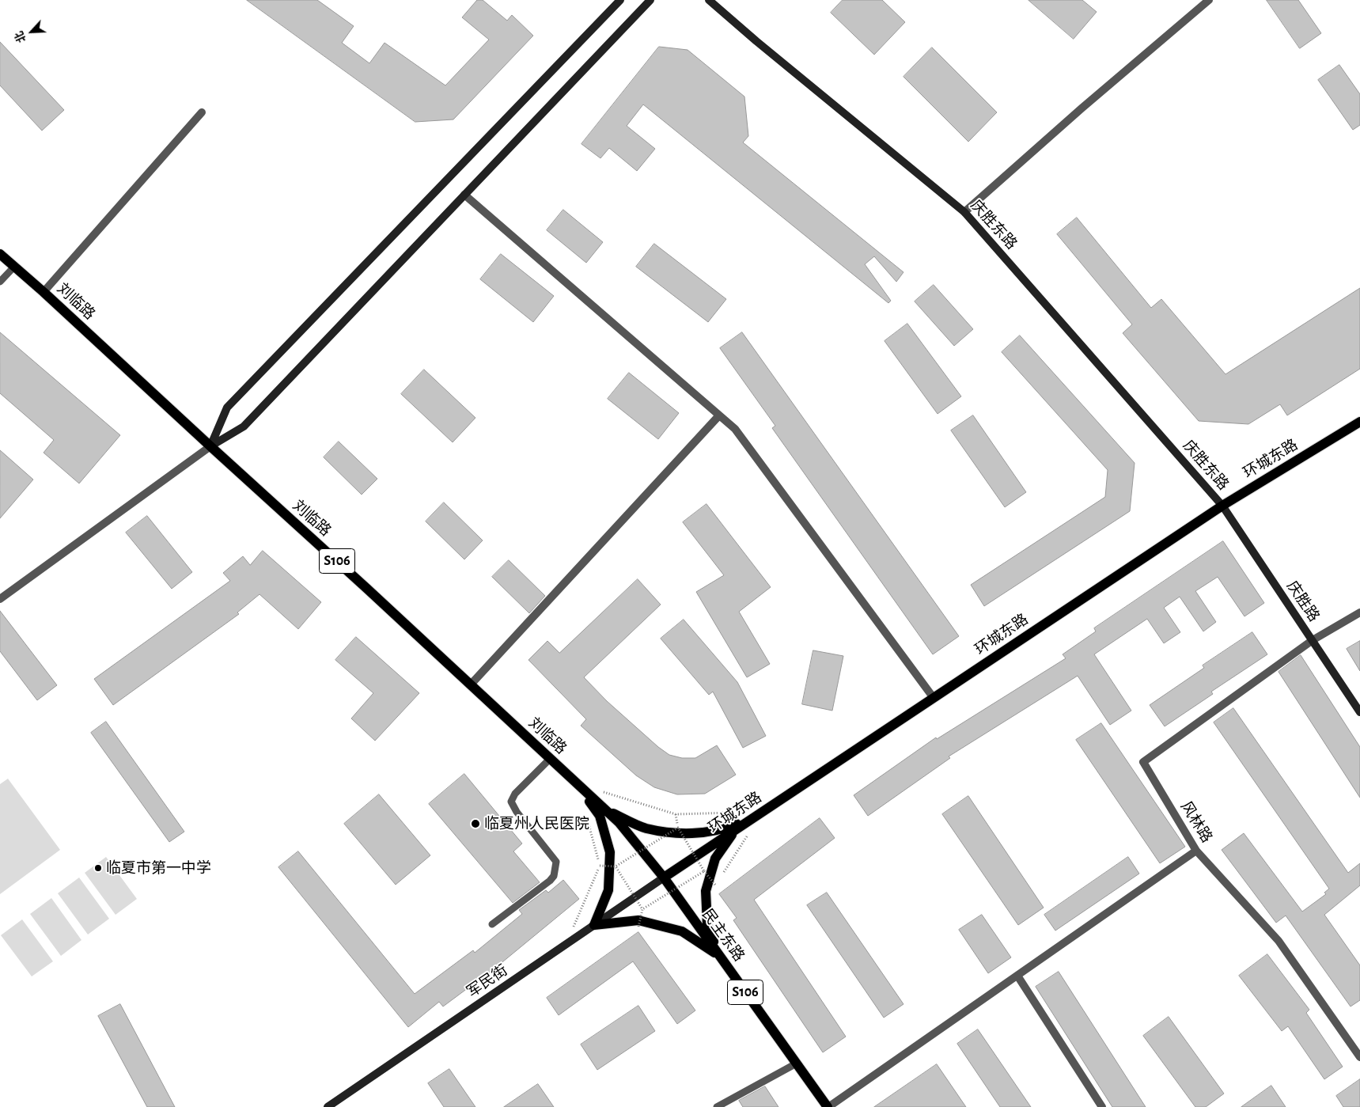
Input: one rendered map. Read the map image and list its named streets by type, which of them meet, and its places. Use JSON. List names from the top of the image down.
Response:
{
  "streets": {
    "main road": [
      "庆胜东路",
      "刘临路",
      "环城东路",
      "S106",
      "庆胜路",
      "民主东路",
      "军民街"
    ],
    "street": ["风林路"]
  },
  "crossings": [
    ["庆胜东路", "环城东路"],
    ["庆胜东路", "庆胜路"],
    ["刘临路", "环城东路"],
    ["刘临路", "民主东路"],
    ["刘临路", "军民街"],
    ["环城东路", "庆胜路"],
    ["环城东路", "民主东路"],
    ["环城东路", "军民街"],
    ["庆胜路", "风林路"],
    ["民主东路", "军民街"]
  ],
  "places": ["临夏州人民医院", "临夏市第一中学"],
  "north": "bottom left"
}
